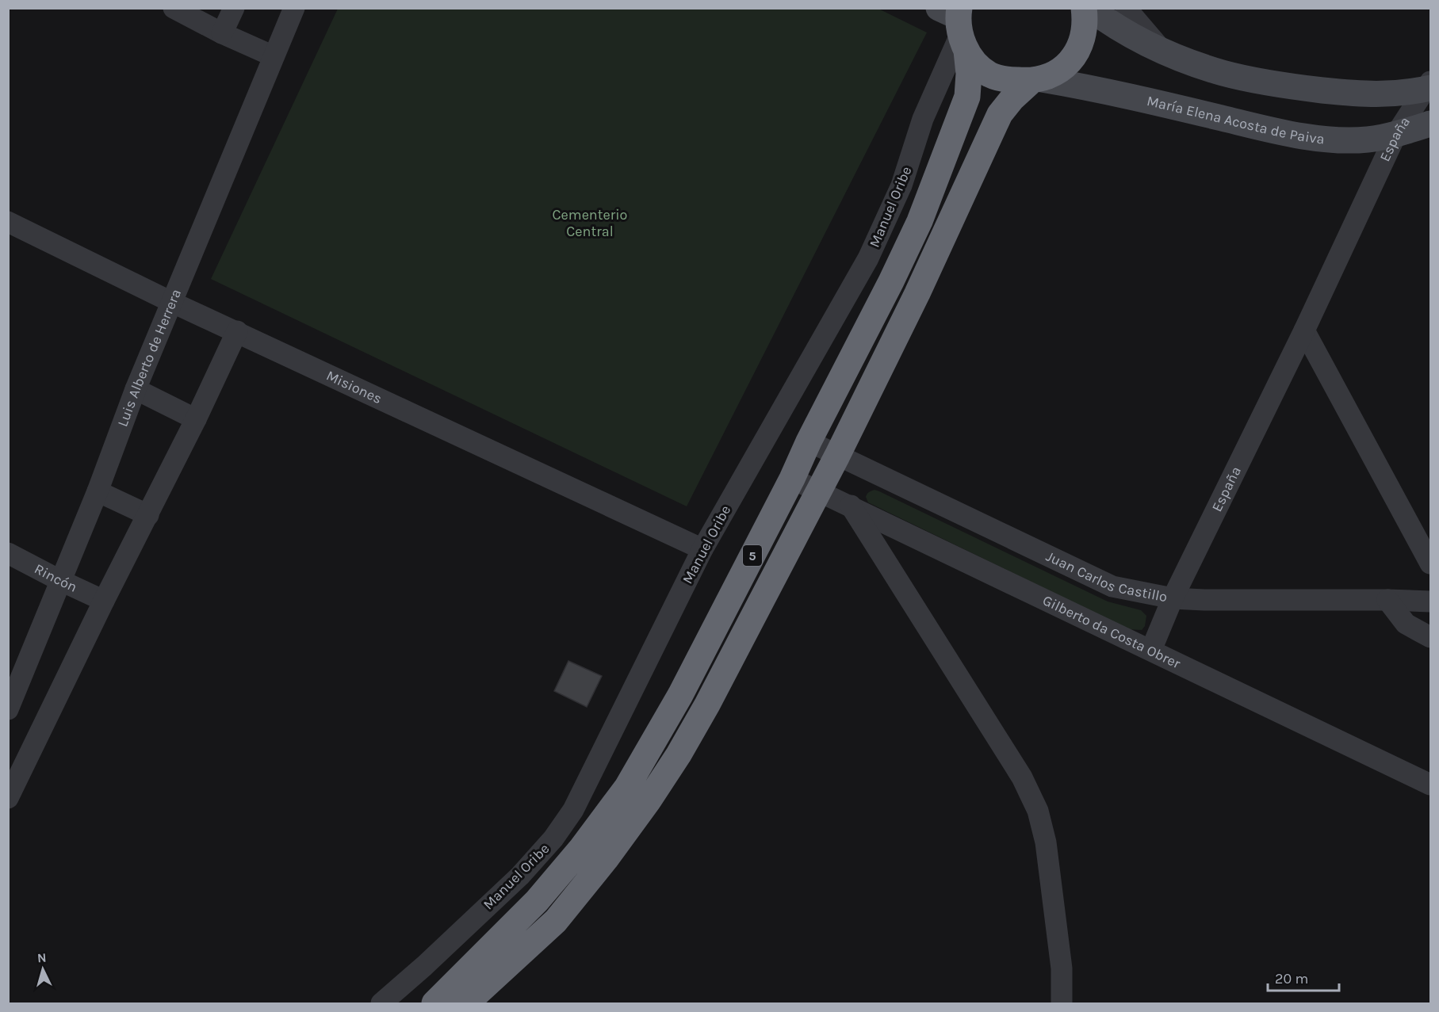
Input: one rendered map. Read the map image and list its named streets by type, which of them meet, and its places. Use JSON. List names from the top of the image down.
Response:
{
  "streets": {
    "highway": ["Manuel Oribe", "5"],
    "street": [
      "María Elena Acosta de Paiva",
      "España",
      "Luis Alberto de Herrera",
      "Misiones",
      "Juan Carlos Castillo",
      "Rincón",
      "Gilberto da Costa Obrer"
    ]
  },
  "crossings": [
    ["María Elena Acosta de Paiva", "España"],
    ["María Elena Acosta de Paiva", "5"],
    ["España", "Juan Carlos Castillo"],
    ["España", "Gilberto da Costa Obrer"],
    ["Manuel Oribe", "Misiones"],
    ["Manuel Oribe", "Juan Carlos Castillo"],
    ["Manuel Oribe", "Gilberto da Costa Obrer"],
    ["Luis Alberto de Herrera", "Misiones"],
    ["Luis Alberto de Herrera", "Rincón"],
    ["5", "Juan Carlos Castillo"],
    ["5", "Gilberto da Costa Obrer"]
  ],
  "parks": ["Cementerio Central"],
  "scale_bar": "20 m",
  "north": "top"
}
